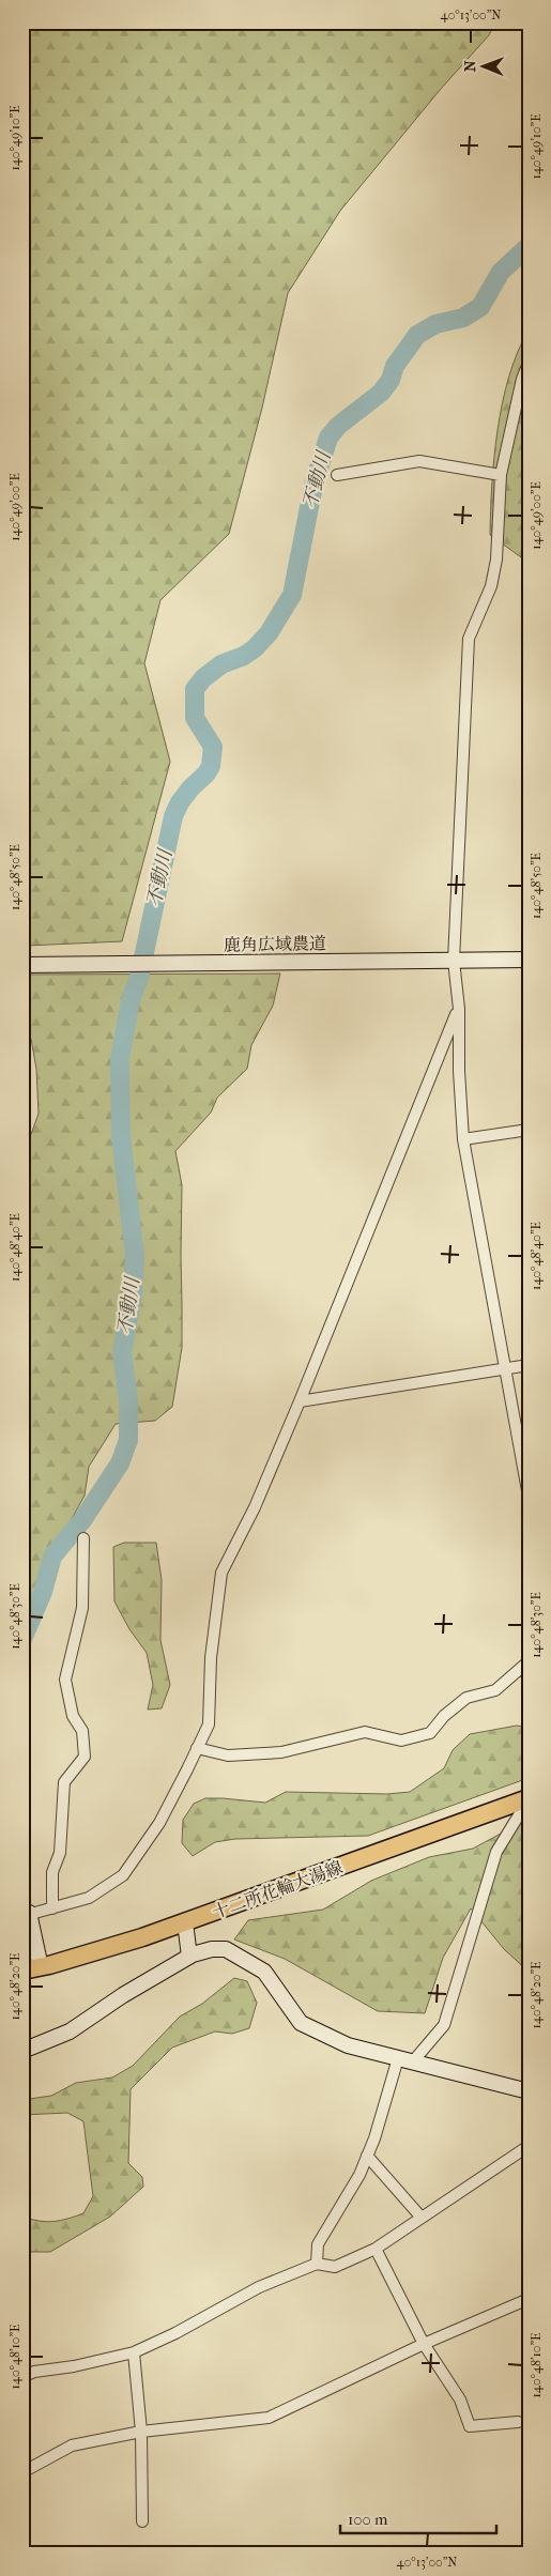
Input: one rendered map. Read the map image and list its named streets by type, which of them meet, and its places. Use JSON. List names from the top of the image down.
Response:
{
  "streets": {
    "main road": ["十二所花輪大湯線"],
    "street": ["鹿角広域農道"]
  },
  "water": ["不動川"],
  "scale_bar": "100 m",
  "north": "left",
  "coordinates": [
    "40°13'00\"N",
    "140°49'10\"E",
    "140°49'00\"E",
    "140°48'50\"E",
    "140°48'40\"E",
    "140°48'30\"E",
    "140°48'20\"E",
    "140°48'10\"E"
  ]
}
